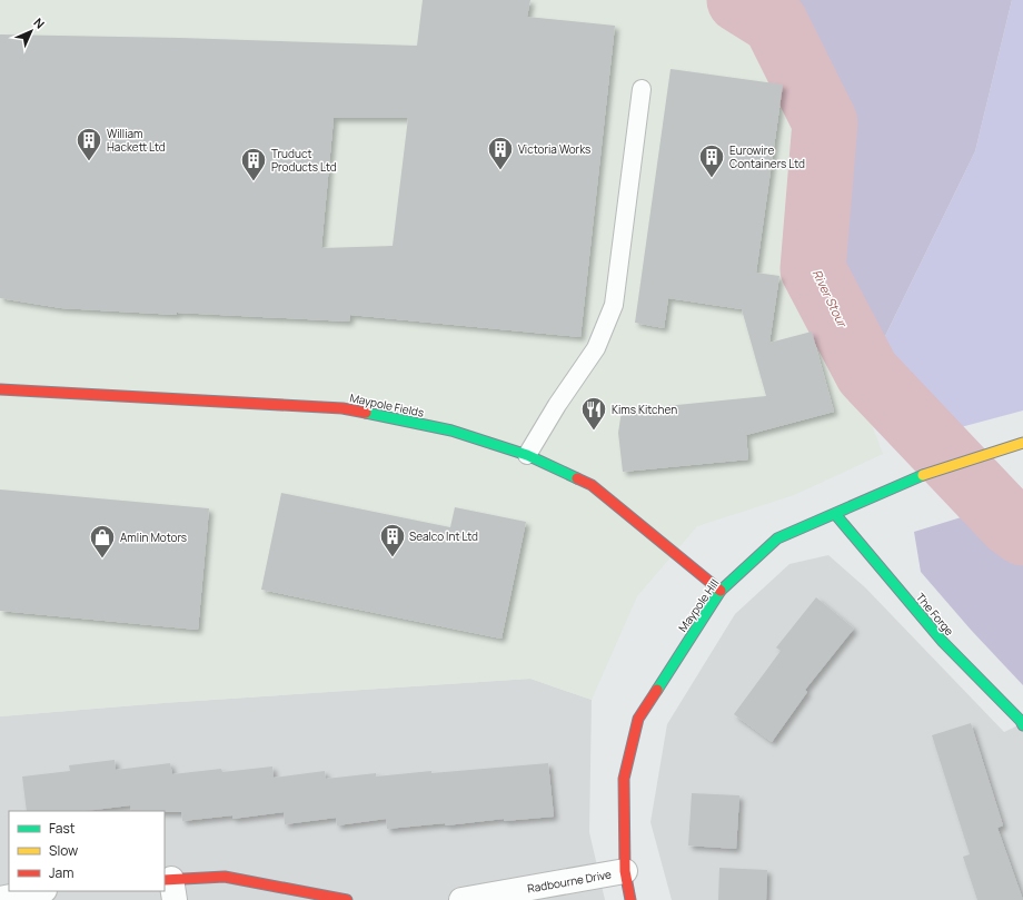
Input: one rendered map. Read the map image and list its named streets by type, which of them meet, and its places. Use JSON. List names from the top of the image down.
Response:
{
  "streets": {
    "street": [
      "Maypole Fields",
      "Maypole Hill",
      "The Forge",
      "Radbourne Drive"
    ]
  },
  "crossings": [
    ["Maypole Fields", "Maypole Hill"],
    ["Maypole Hill", "The Forge"],
    ["Maypole Hill", "Radbourne Drive"]
  ],
  "water": ["River Stour"],
  "places": {
    "building": [
      "William Hackett Ltd",
      "Victoria Works",
      "Eurowire Containers Ltd",
      "Truduct Products Ltd",
      "Sealco Int Ltd"
    ],
    "restaurant": ["Kims Kitchen"],
    "shop": ["Amlin Motors"]
  },
  "legend": ["Fast", "Slow", "Jam"],
  "north": "top right"
}
